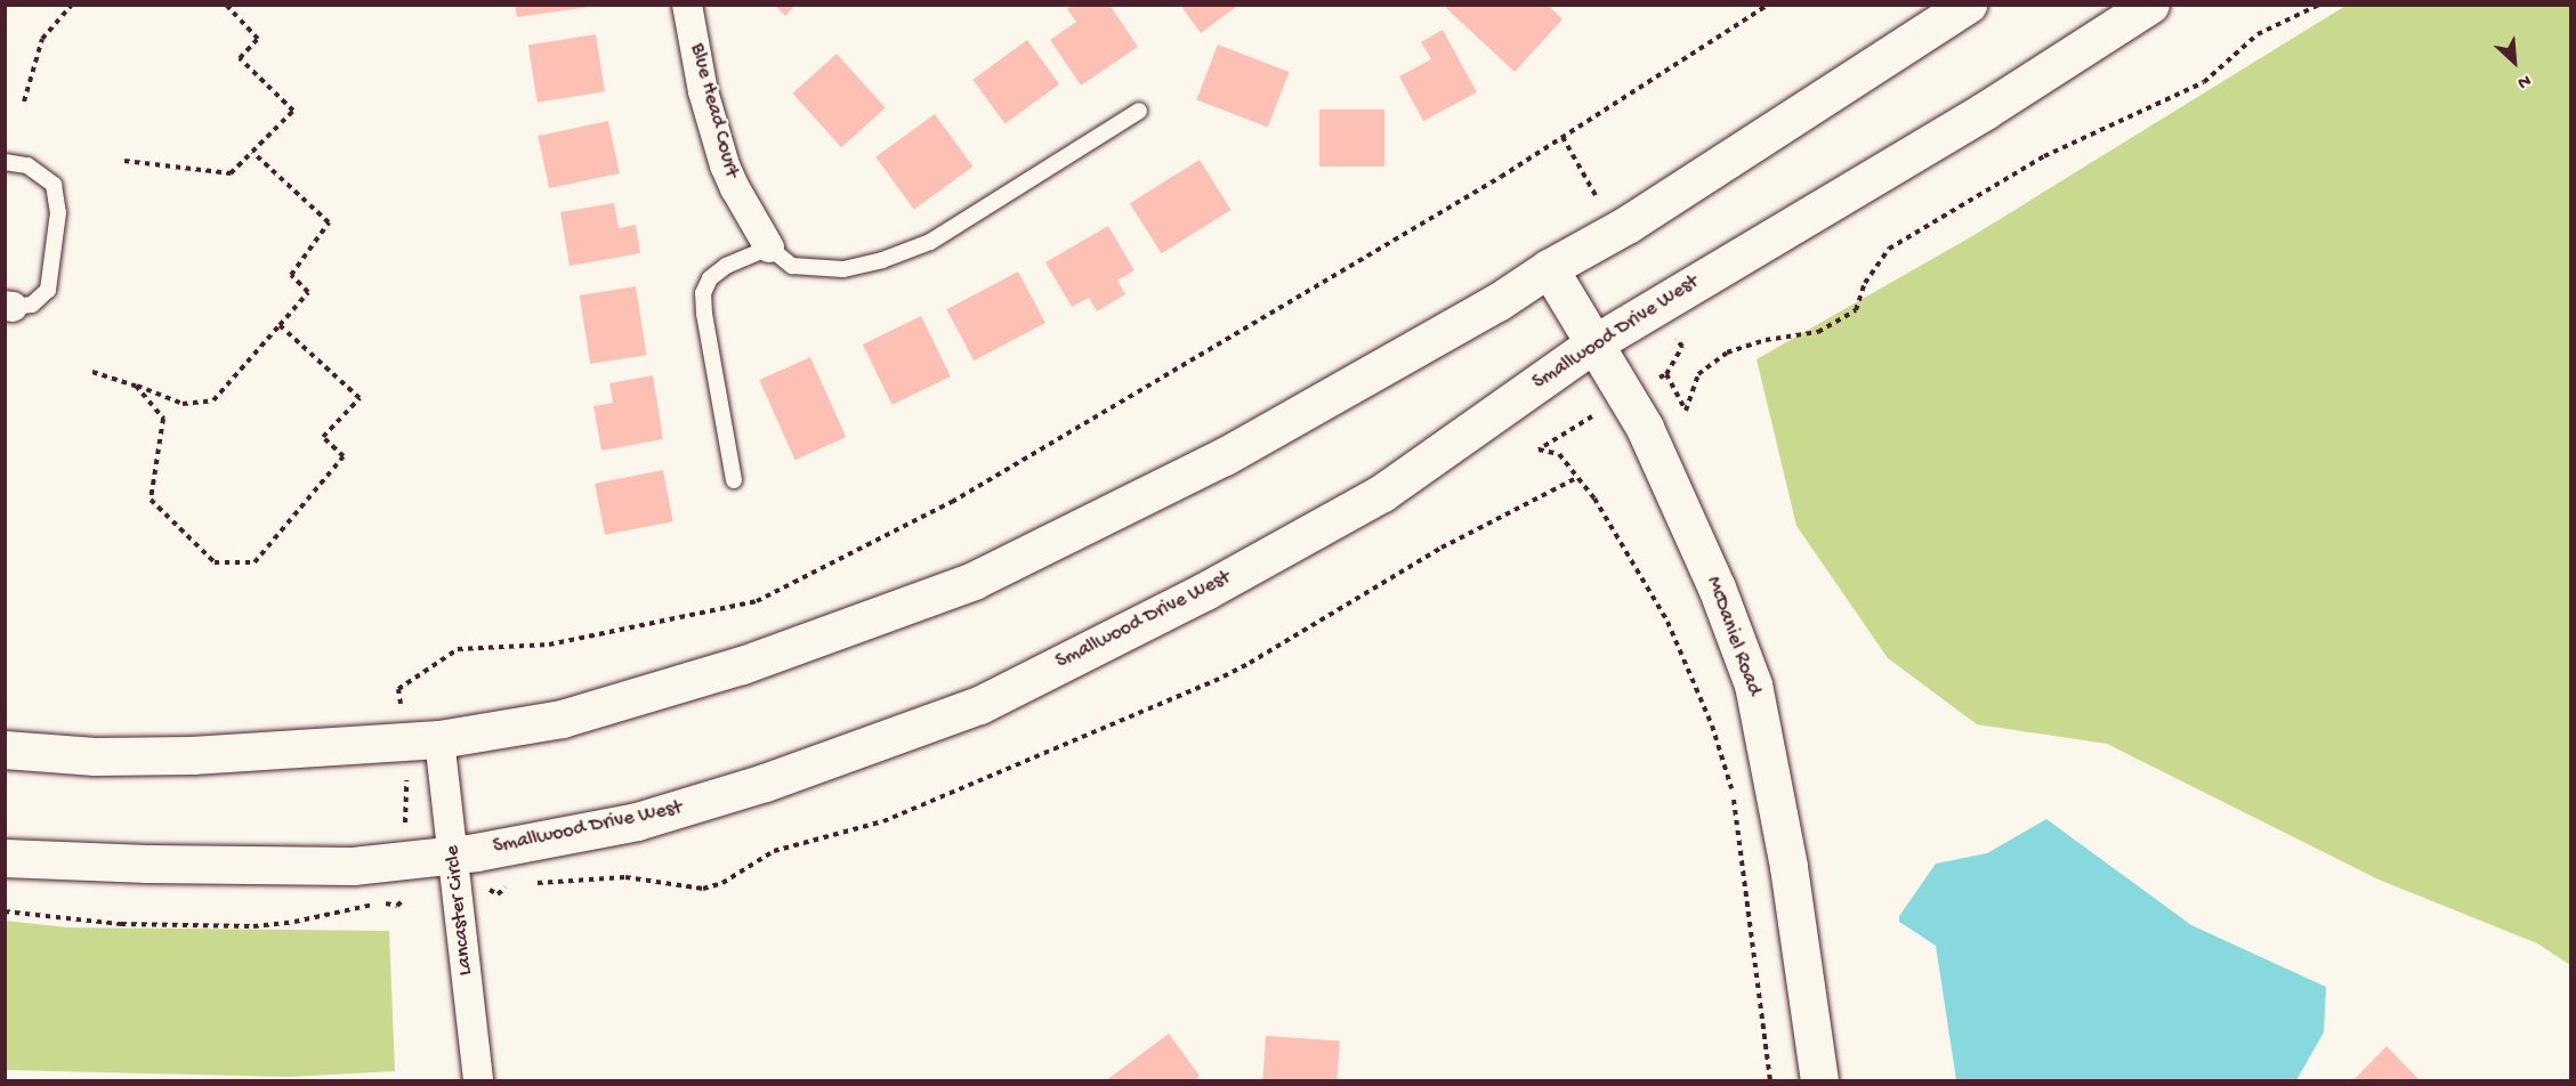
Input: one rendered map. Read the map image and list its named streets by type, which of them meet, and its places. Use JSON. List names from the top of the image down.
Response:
{
  "streets": {
    "main road": ["Smallwood Drive West", "McDaniel Road"],
    "street": ["Blue Head Court", "Lancaster Circle"]
  },
  "crossings": [
    ["Smallwood Drive West", "McDaniel Road"],
    ["Smallwood Drive West", "Lancaster Circle"]
  ],
  "north": "bottom right"
}
